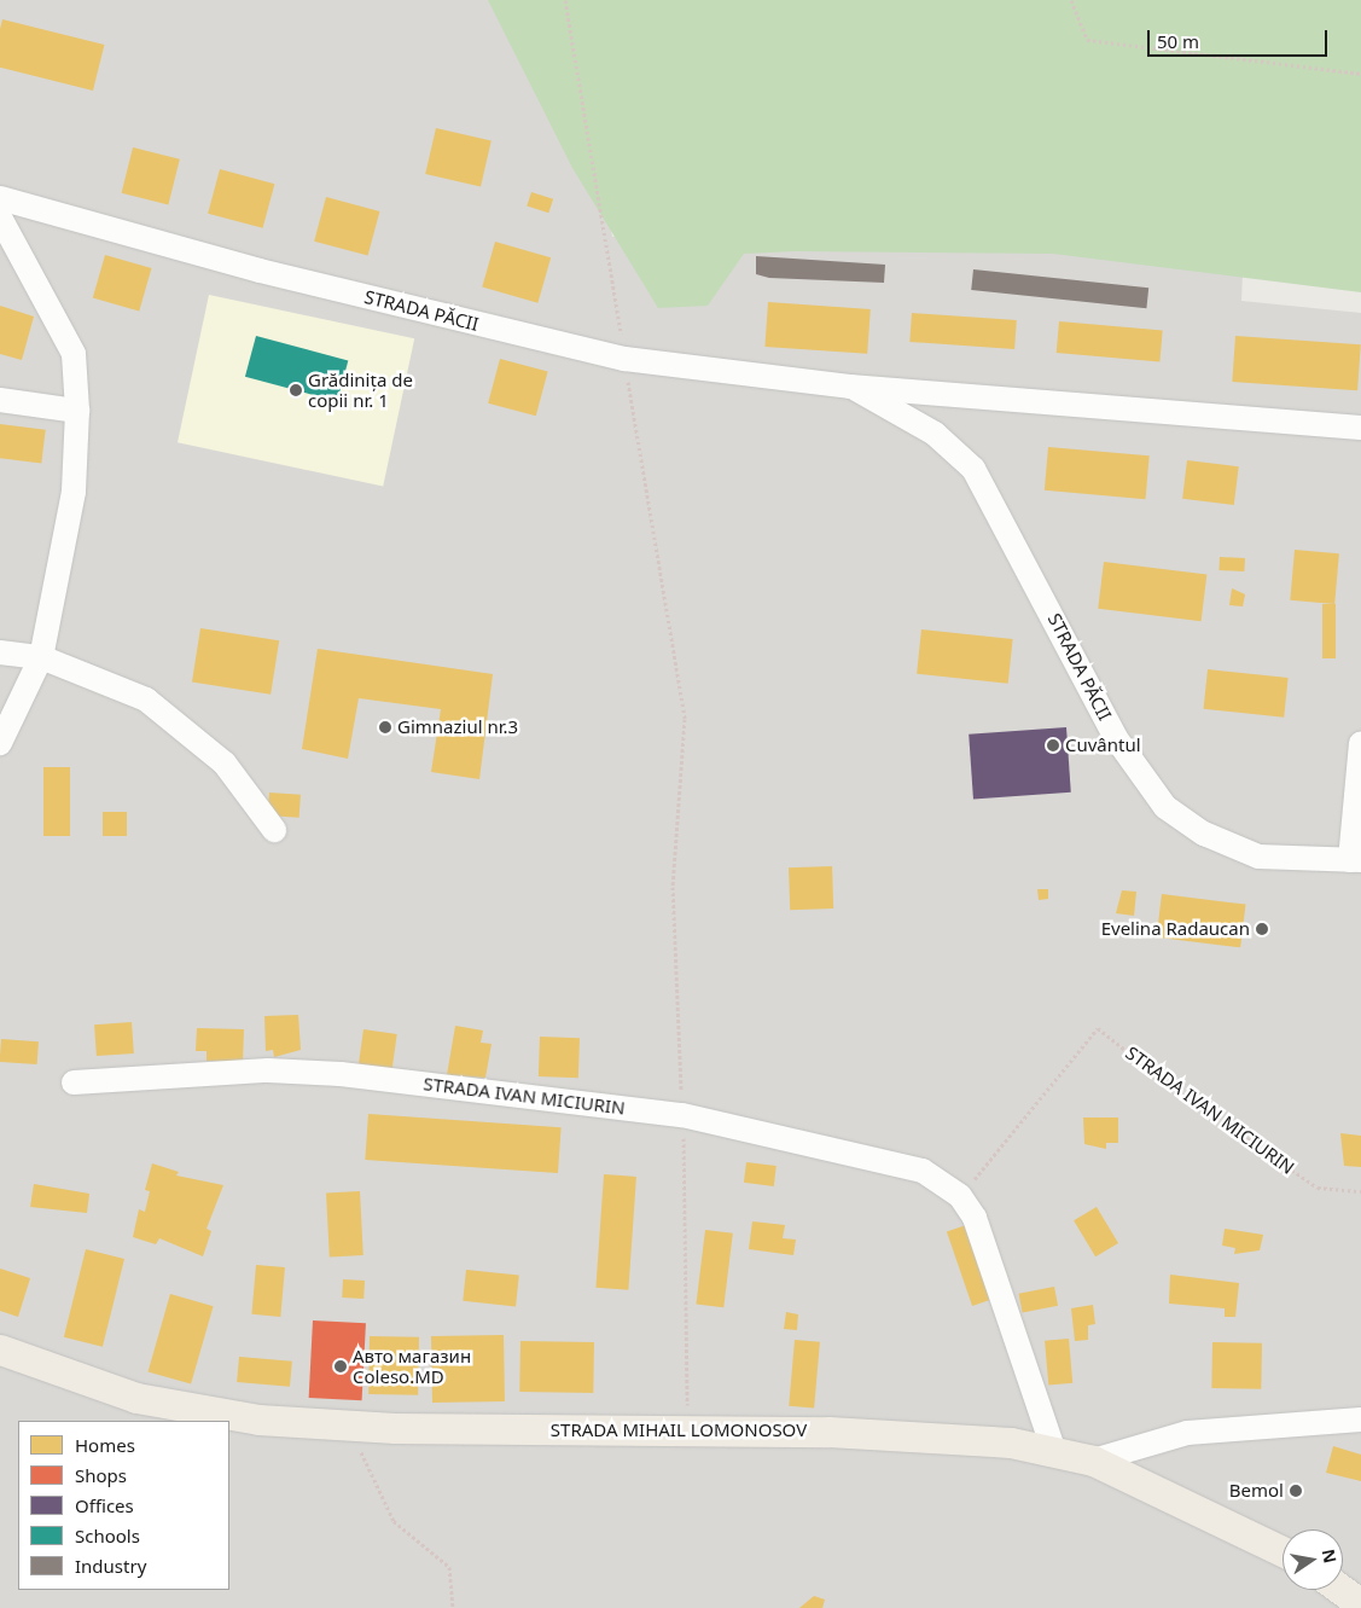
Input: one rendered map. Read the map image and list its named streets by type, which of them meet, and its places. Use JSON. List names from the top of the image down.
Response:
{
  "streets": {
    "main road": ["STRADA MIHAIL LOMONOSOV"],
    "street": ["STRADA PĂCII", "STRADA IVAN MICIURIN"]
  },
  "crossings": [
    ["STRADA IVAN MICIURIN", "STRADA MIHAIL LOMONOSOV"]
  ],
  "places": [
    "Grădinița de copii nr. 1",
    "Gimnaziul nr.3",
    "Cuvântul",
    "Evelina Radaucan",
    "Авто магазин Coleso.MD",
    "Bemol"
  ],
  "legend": [
    "Homes",
    "Shops",
    "Offices",
    "Schools",
    "Industry"
  ],
  "scale_bar": "50 m",
  "north": "right"
}
